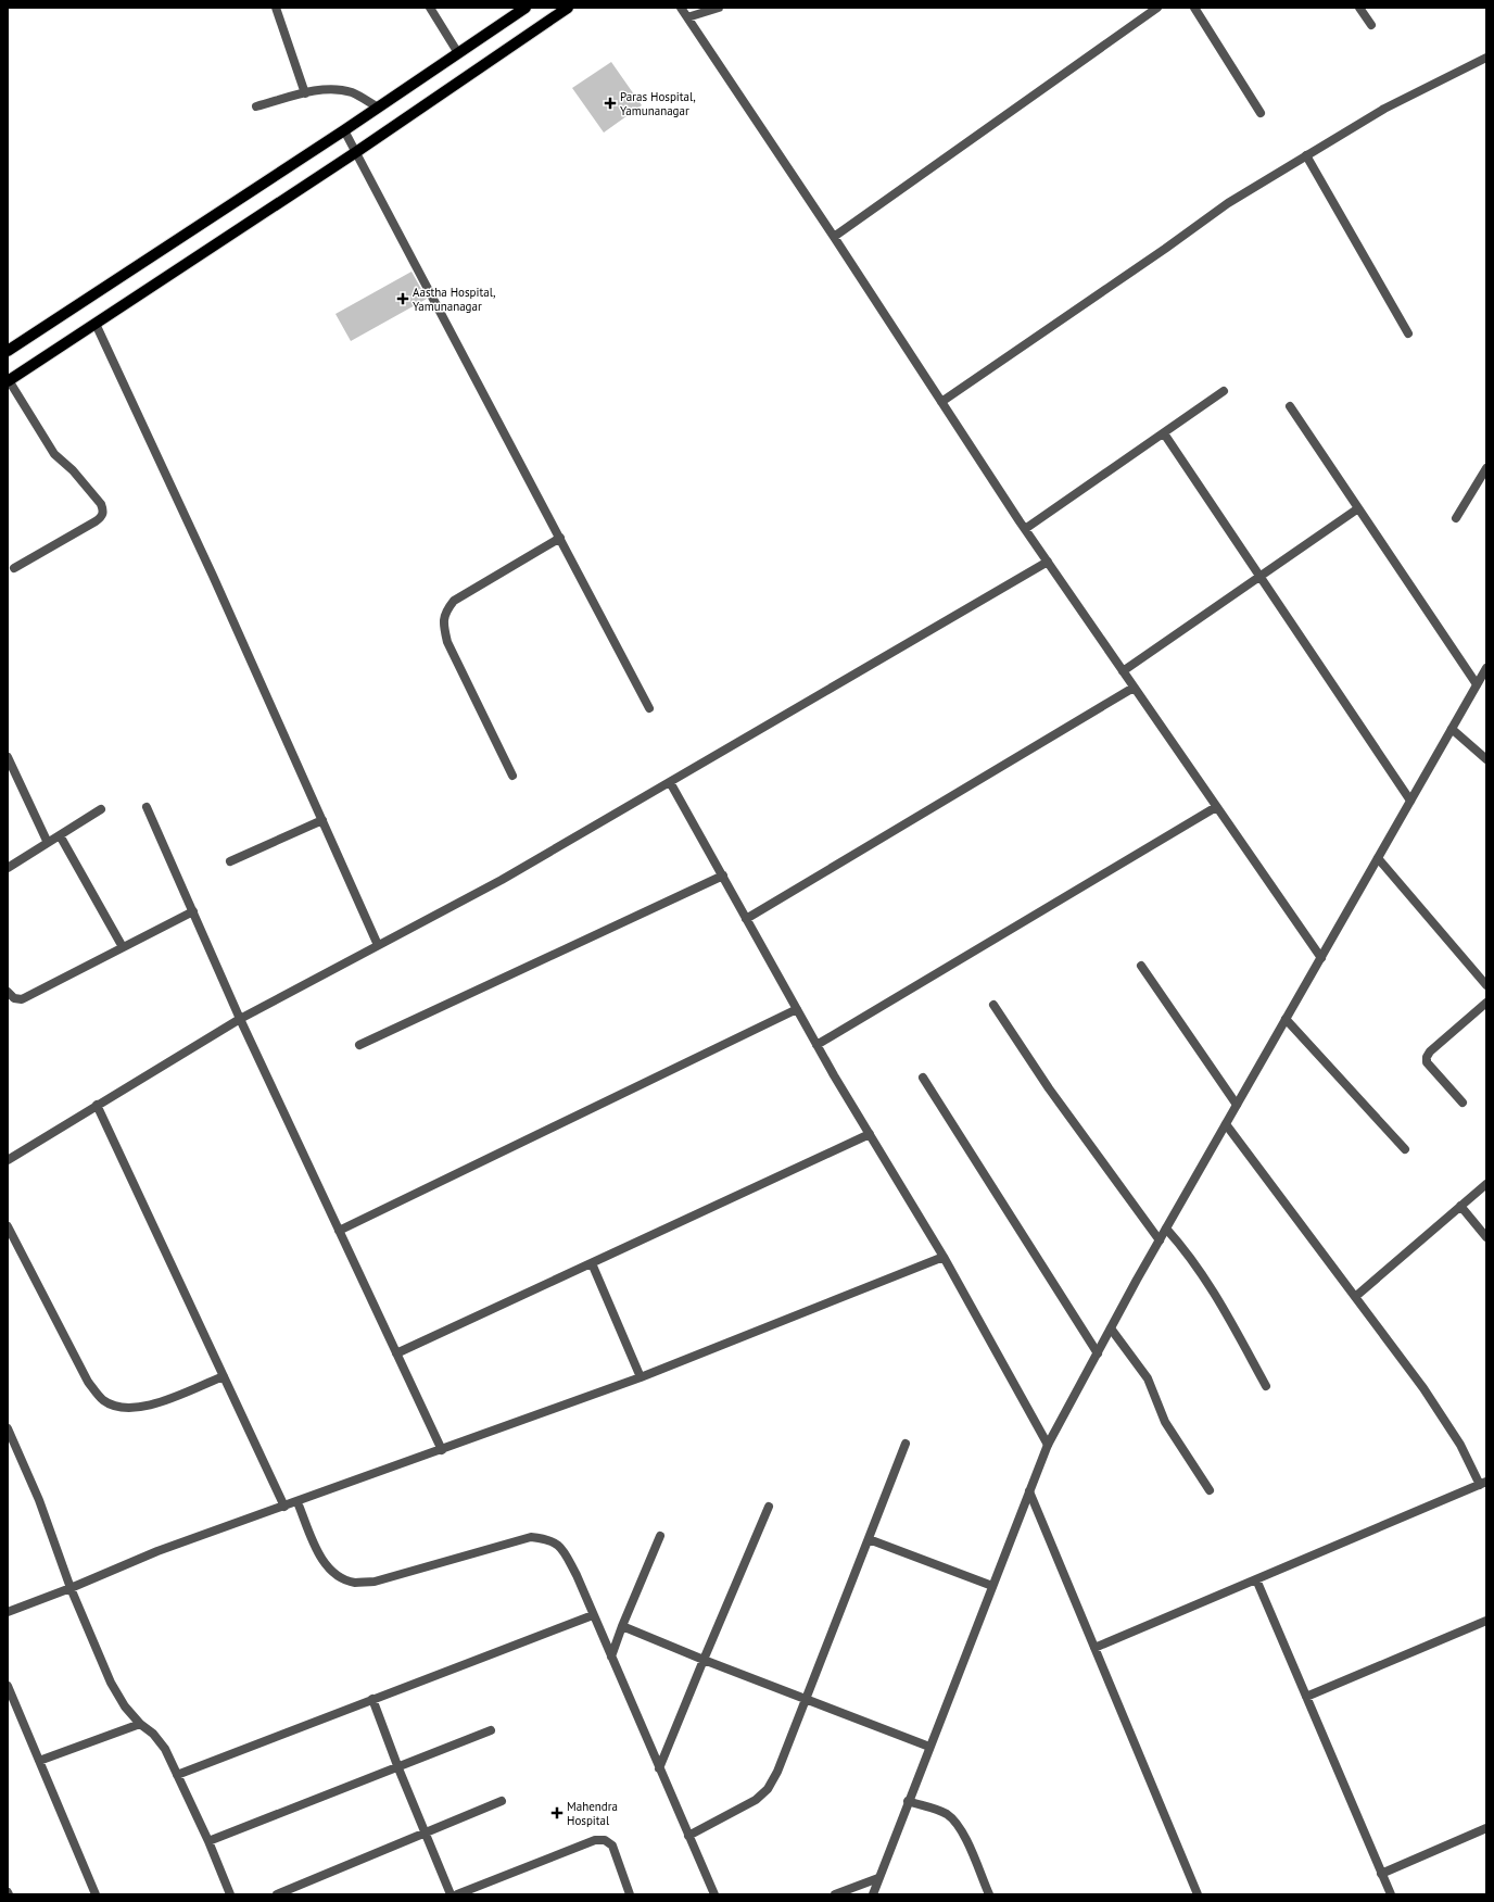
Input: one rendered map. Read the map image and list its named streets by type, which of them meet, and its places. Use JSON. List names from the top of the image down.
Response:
{
  "places": {
    "health": ["Paras Hospital, Yamunanagar", "Aastha Hospital, Yamunanagar", "Mahendra Hospital"]
  }
}
